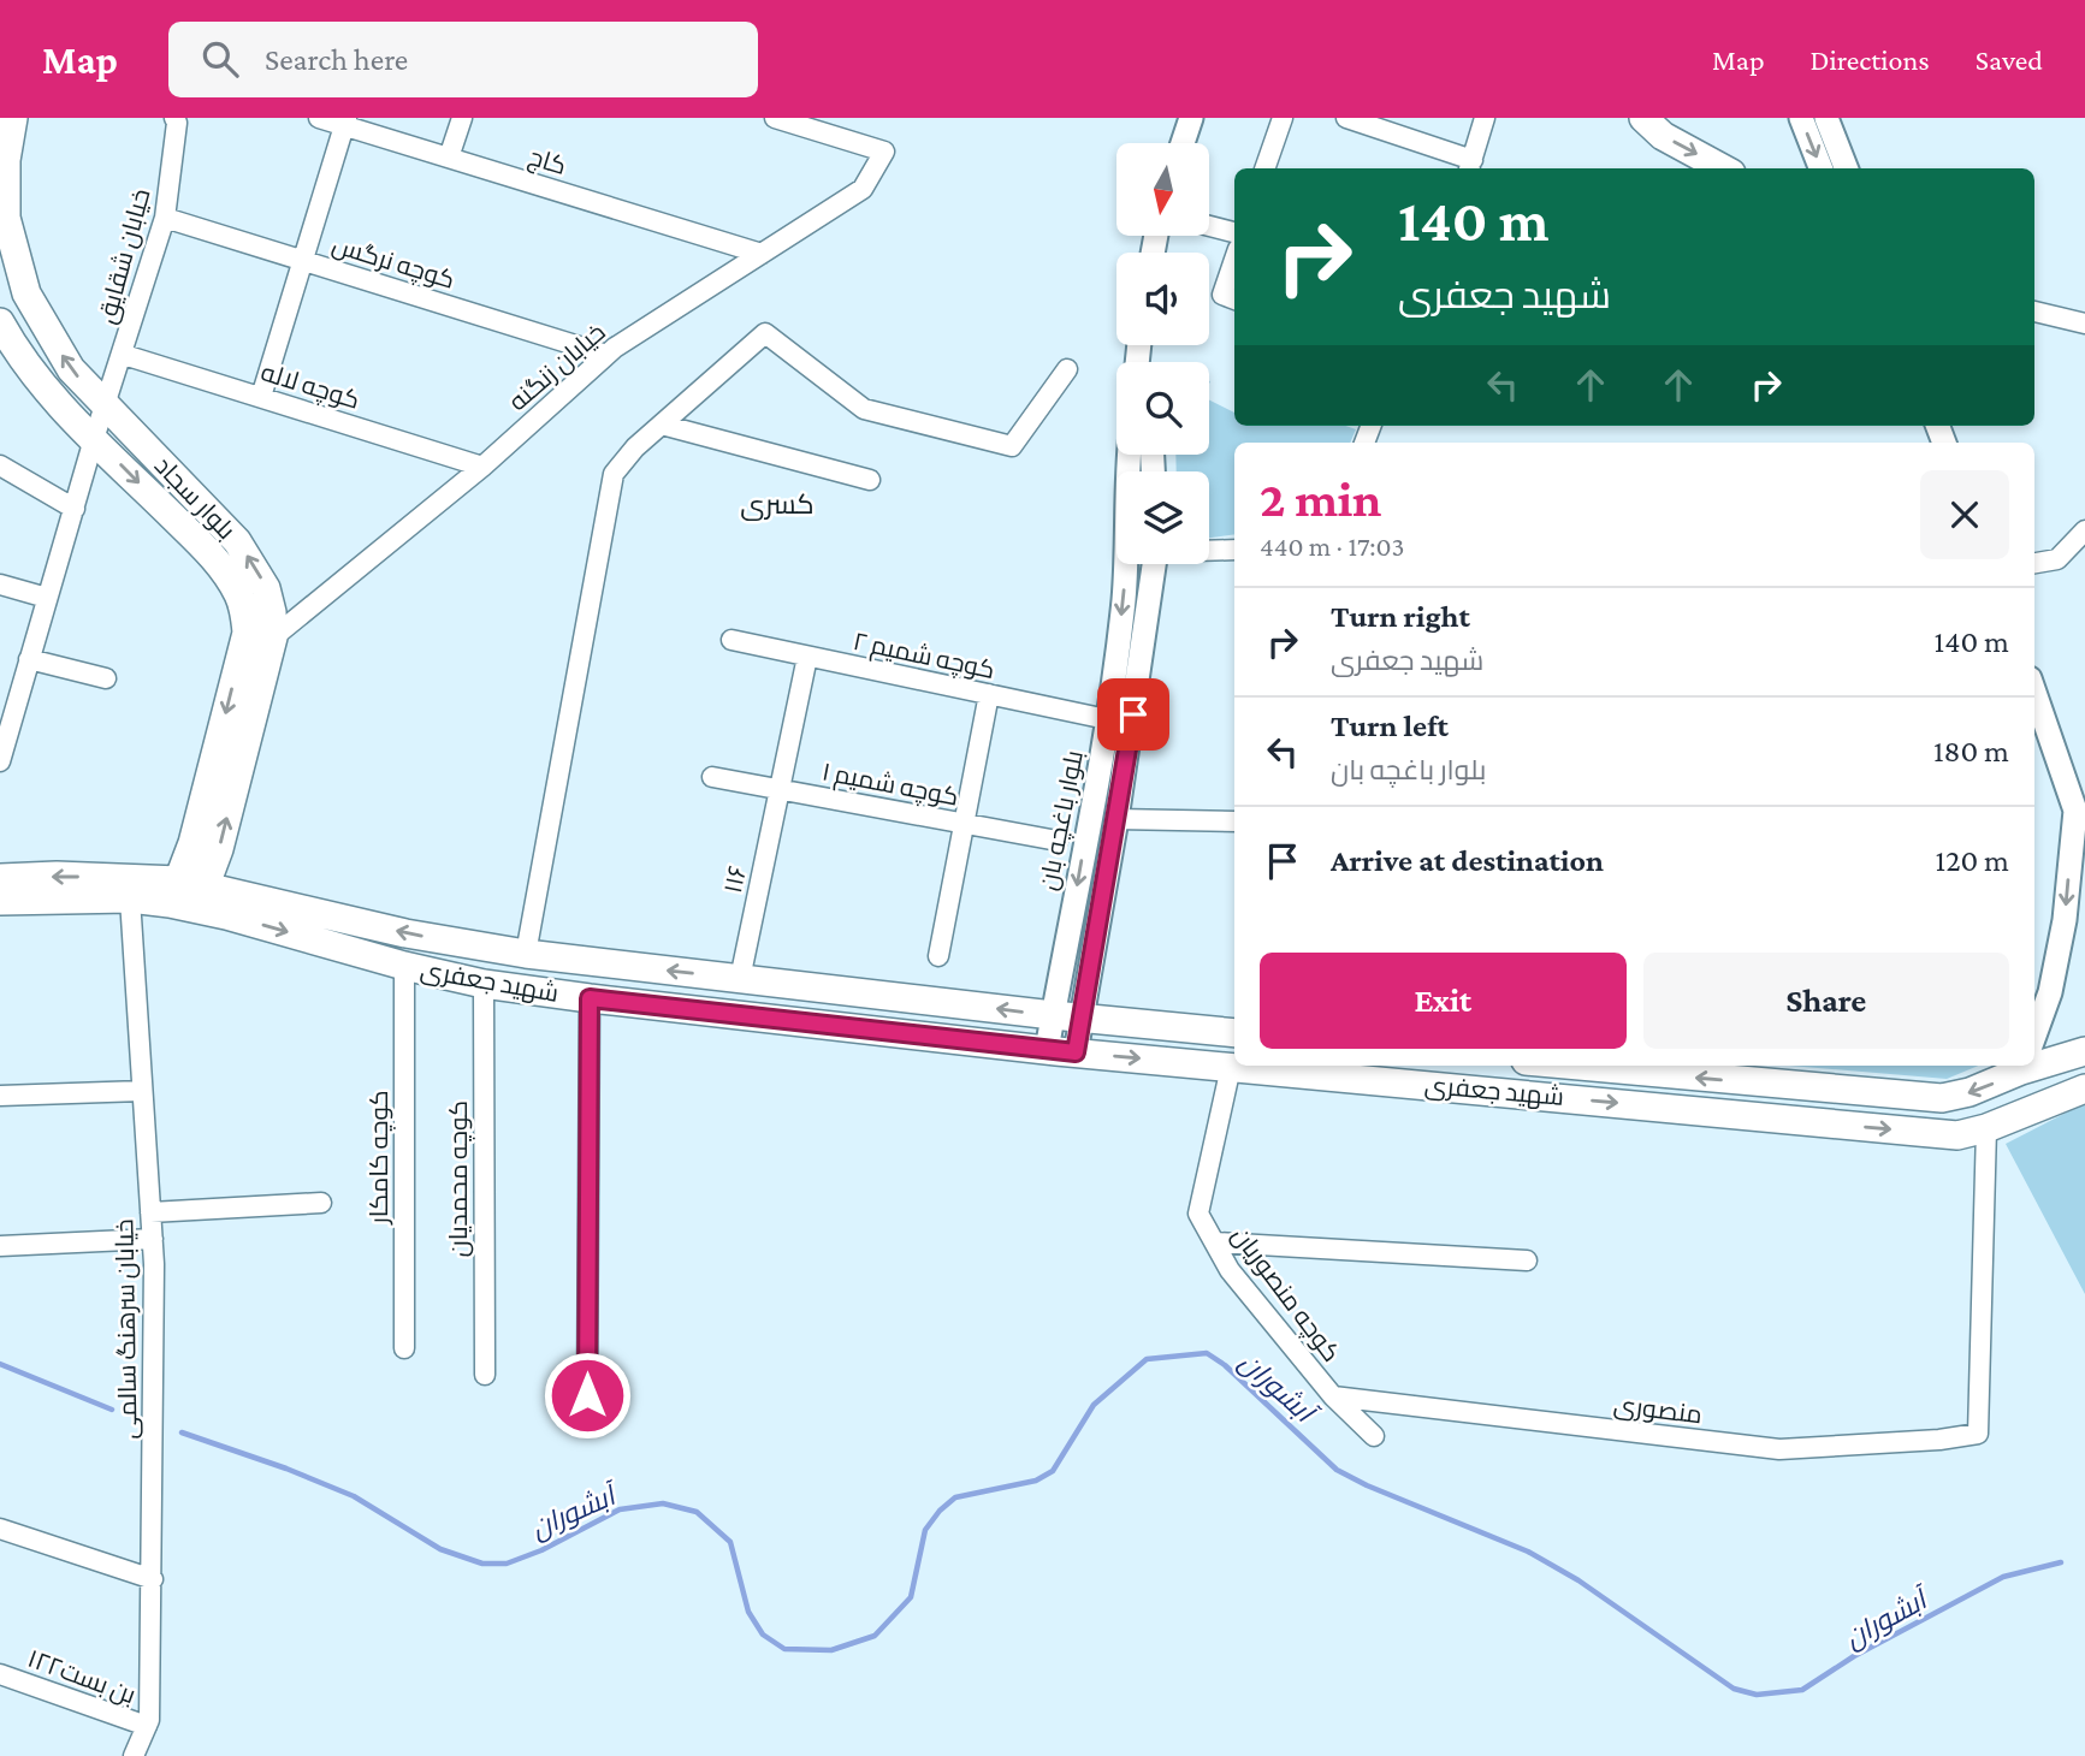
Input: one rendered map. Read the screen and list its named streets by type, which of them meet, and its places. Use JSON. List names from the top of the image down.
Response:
{
  "streets": {
    "main road": ["بلوار سجاد", "شهید جعفری"],
    "street": [
      "کاج",
      "خیابان شقایق",
      "کوچه نرگس",
      "خیابان زنگنه",
      "کوچه لاله",
      "کوچه شمیم ۲",
      "کوچه شمیم ۱",
      "بلوار باغچه بان",
      "۱۱۶",
      "کوچه کامکار",
      "کوچه محمدیان",
      "کوچه منصوریان",
      "خیابان سرهنگ سالمی",
      "منصوری",
      "بن بست۱۲۲"
    ]
  },
  "crossings": [
    ["کاج", "خیابان زنگنه"],
    ["خیابان شقایق", "کوچه نرگس"],
    ["خیابان شقایق", "کوچه لاله"],
    ["خیابان شقایق", "بلوار سجاد"],
    ["کوچه نرگس", "خیابان زنگنه"],
    ["خیابان زنگنه", "کوچه لاله"],
    ["خیابان زنگنه", "بلوار سجاد"],
    ["بلوار سجاد", "شهید جعفری"],
    ["کوچه شمیم ۲", "بلوار باغچه بان"],
    ["کوچه شمیم ۲", "۱۱۶"],
    ["کوچه شمیم ۱", "۱۱۶"],
    ["بلوار باغچه بان", "شهید جعفری"],
    ["۱۱۶", "شهید جعفری"],
    ["شهید جعفری", "کوچه کامکار"],
    ["شهید جعفری", "کوچه محمدیان"],
    ["شهید جعفری", "کوچه منصوریان"],
    ["شهید جعفری", "خیابان سرهنگ سالمی"],
    ["شهید جعفری", "منصوری"],
    ["کوچه منصوریان", "منصوری"],
    ["خیابان سرهنگ سالمی", "بن بست۱۲۲"]
  ],
  "districts": ["کسری"],
  "water": ["آبشوران"],
  "north": "bottom",
  "page": {
    "header": "Map",
    "search": "Search here",
    "nav": ["Map", "Directions", "Saved"],
    "turn": ["140 m", "شهید جعفری"],
    "heading": ["2 min", "440 m · 17:03"],
    "list": [
      {
        "name": "Turn right",
        "note": "شهید جعفری",
        "value": "140 m"
      },
      {
        "name": "Turn left",
        "note": "بلوار باغچه بان",
        "value": "180 m"
      },
      {
        "name": "Arrive at destination",
        "value": "120 m"
      }
    ],
    "buttons": ["Exit", "Share"]
  }
}
